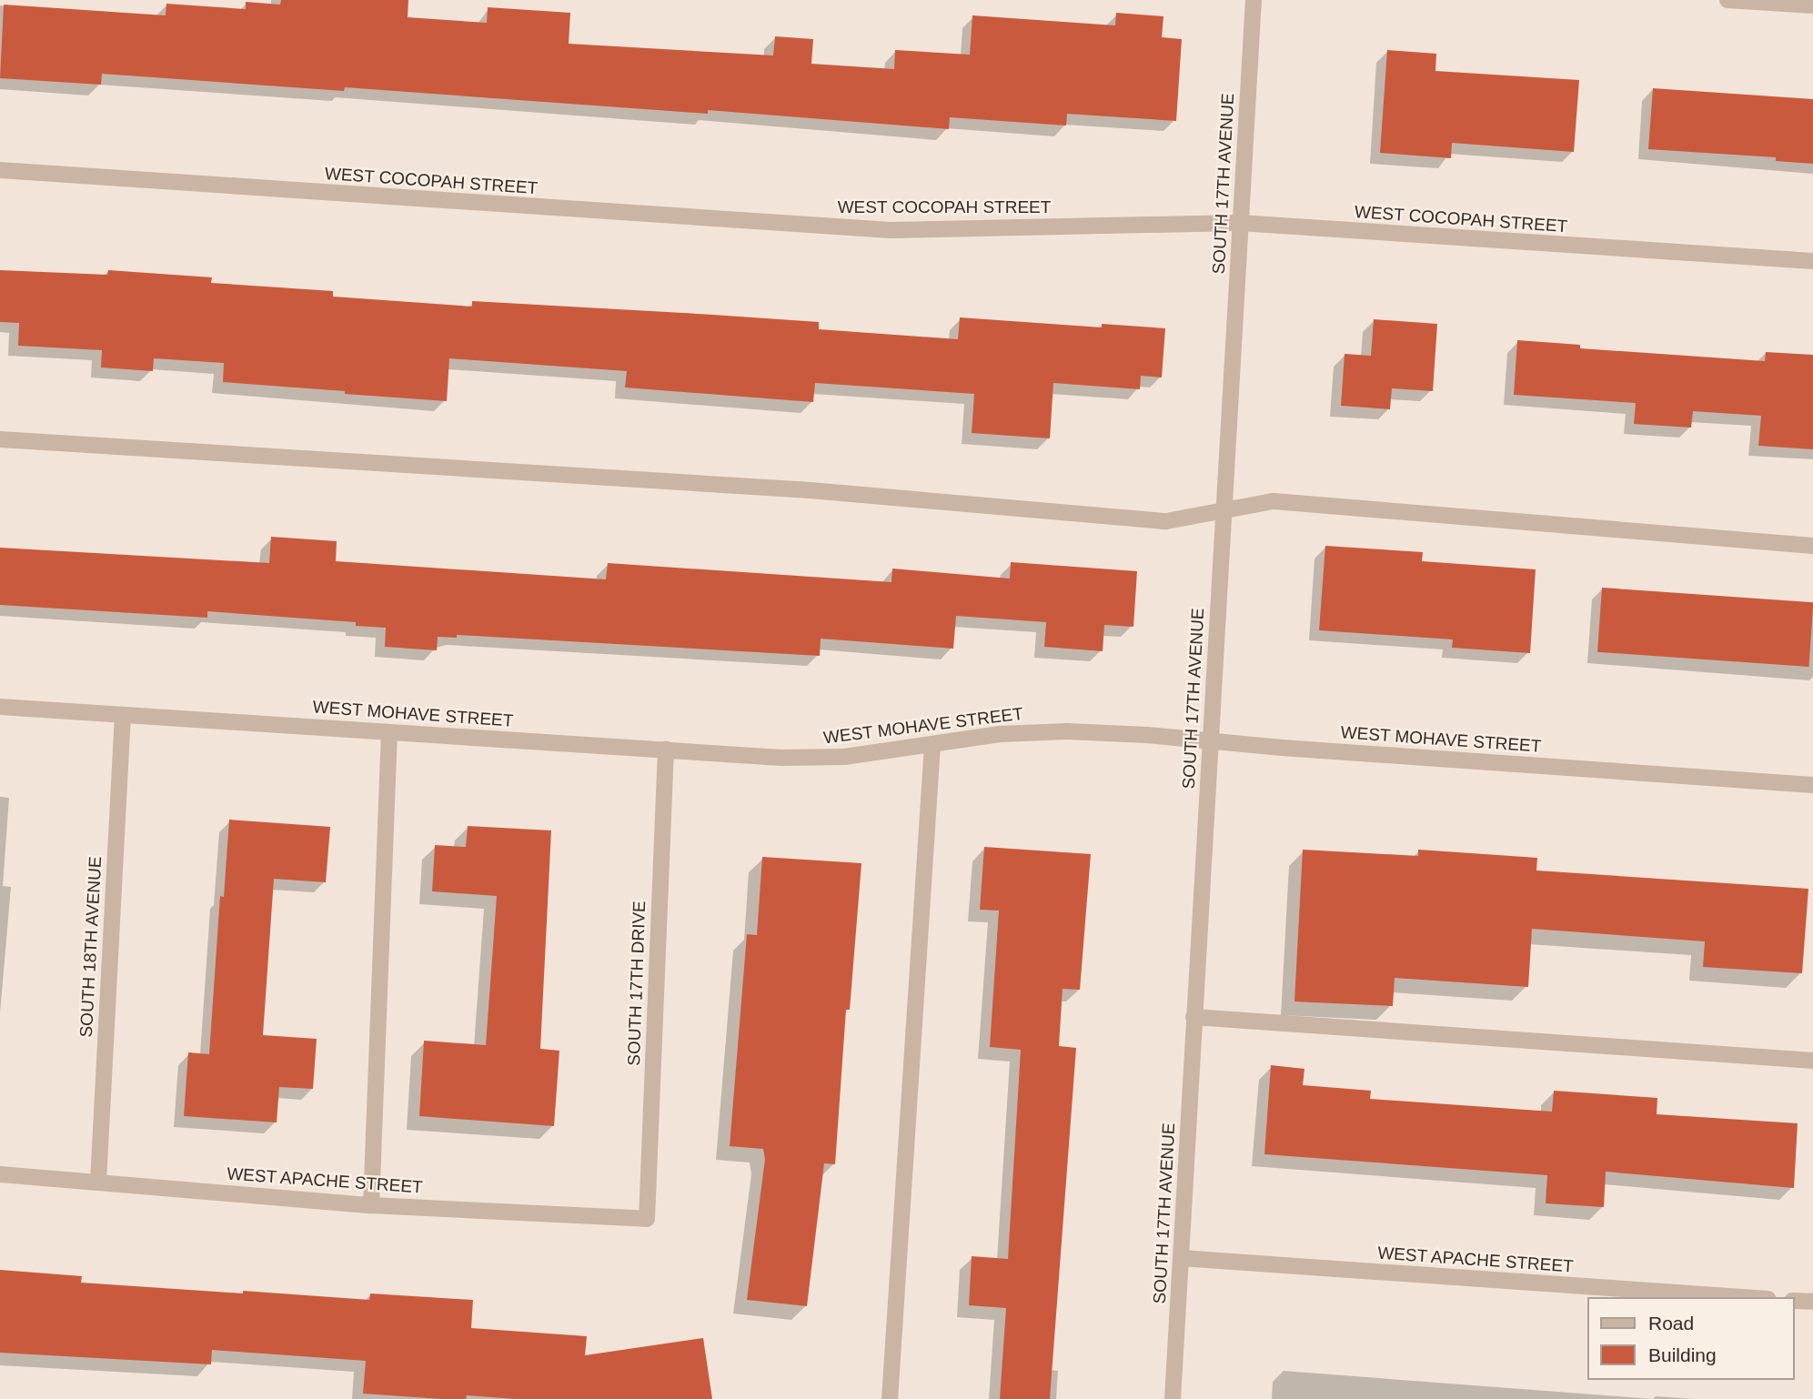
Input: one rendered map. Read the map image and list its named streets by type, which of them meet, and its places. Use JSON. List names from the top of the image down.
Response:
{
  "streets": {
    "street": [
      "WEST COCOPAH STREET",
      "SOUTH 17TH AVENUE",
      "WEST MOHAVE STREET",
      "SOUTH 18TH AVENUE",
      "SOUTH 17TH DRIVE",
      "WEST APACHE STREET"
    ]
  },
  "crossings": [
    ["WEST COCOPAH STREET", "SOUTH 17TH AVENUE"],
    ["SOUTH 17TH AVENUE", "WEST MOHAVE STREET"],
    ["SOUTH 17TH AVENUE", "WEST APACHE STREET"],
    ["WEST MOHAVE STREET", "SOUTH 18TH AVENUE"],
    ["WEST MOHAVE STREET", "SOUTH 17TH DRIVE"],
    ["SOUTH 18TH AVENUE", "WEST APACHE STREET"],
    ["SOUTH 17TH DRIVE", "WEST APACHE STREET"]
  ],
  "legend": ["Road", "Building"]
}
